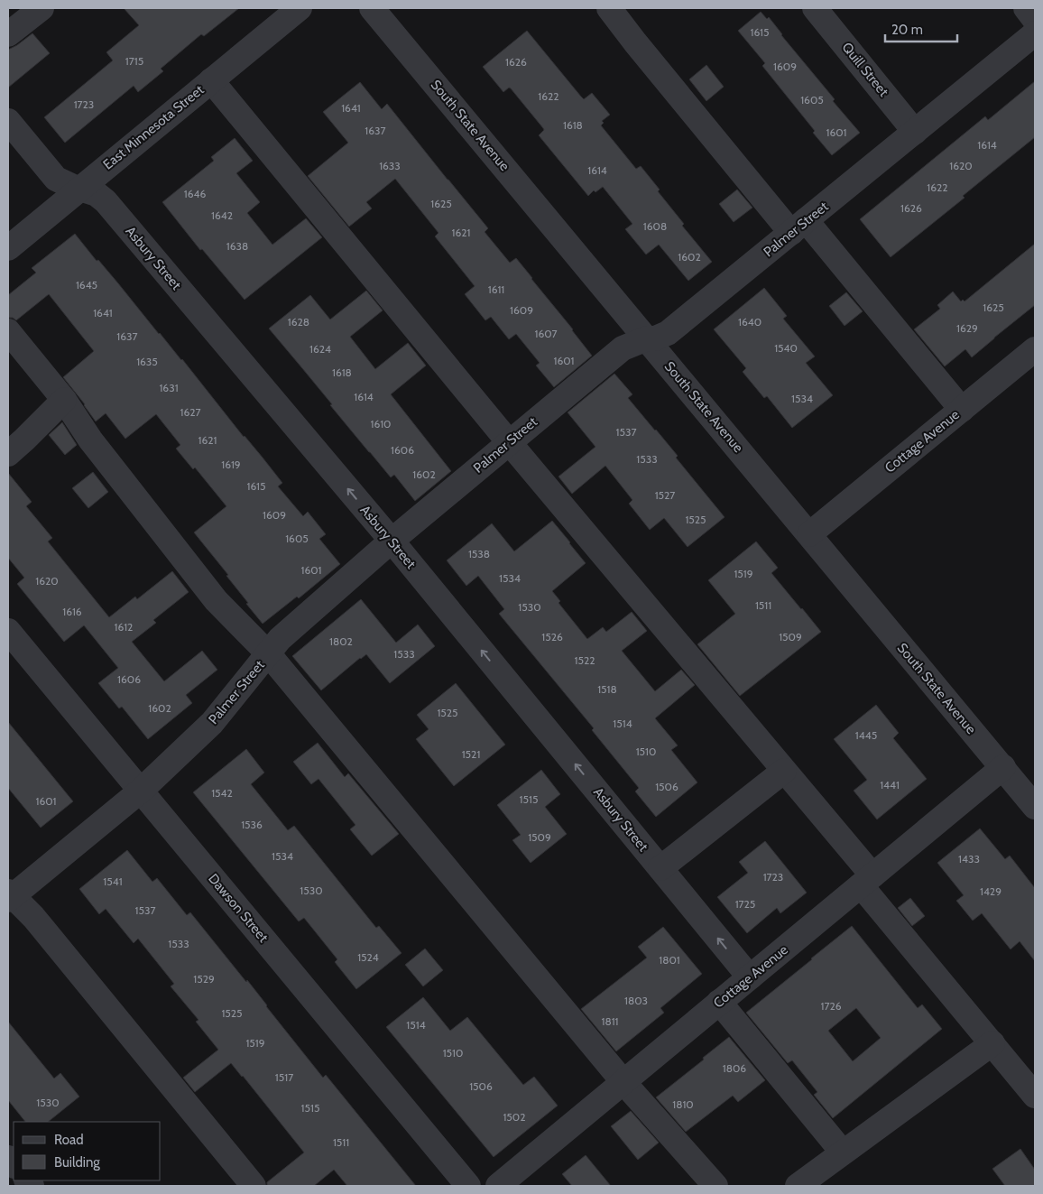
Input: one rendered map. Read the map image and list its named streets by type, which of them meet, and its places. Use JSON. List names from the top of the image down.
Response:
{
  "streets": {
    "street": [
      "Quill Street",
      "South State Avenue",
      "East Minnesota Street",
      "Palmer Street",
      "Asbury Street",
      "Cottage Avenue",
      "Dawson Street"
    ]
  },
  "crossings": [
    ["Quill Street", "Palmer Street"],
    ["South State Avenue", "Palmer Street"],
    ["South State Avenue", "Cottage Avenue"],
    ["East Minnesota Street", "Asbury Street"],
    ["Palmer Street", "Asbury Street"],
    ["Palmer Street", "Dawson Street"],
    ["Asbury Street", "Cottage Avenue"]
  ],
  "house_numbers": [
    "1615",
    "1715",
    "1626",
    "1609",
    "1622",
    "1605",
    "1723",
    "1641",
    "1618",
    "1637",
    "1601",
    "1614",
    "1633",
    "1620",
    "1614",
    "1622",
    "1646",
    "1625",
    "1626",
    "1642",
    "1608",
    "1621",
    "1638",
    "1602",
    "1645",
    "1611",
    "1625",
    "1609",
    "1641",
    "1628",
    "1640",
    "1629",
    "1607",
    "1637",
    "1540",
    "1624",
    "1601",
    "1635",
    "1618",
    "1631",
    "1614",
    "1534",
    "1627",
    "1610",
    "1537",
    "1621",
    "1606",
    "1533",
    "1619",
    "1602",
    "1615",
    "1527",
    "1609",
    "1525",
    "1605",
    "1538",
    "1601",
    "1519",
    "1534",
    "1620",
    "1511",
    "1530",
    "1616",
    "1612",
    "1526",
    "1509",
    "1802",
    "1533",
    "1522",
    "1606",
    "1518",
    "1602",
    "1525",
    "1514",
    "1445",
    "1510",
    "1521",
    "1441",
    "1506",
    "1542",
    "1515",
    "1601",
    "1536",
    "1509",
    "1534",
    "1433",
    "1723",
    "1541",
    "1530",
    "1429",
    "1725",
    "1537",
    "1533",
    "1524",
    "1801",
    "1529",
    "1803",
    "1726",
    "1525",
    "1811",
    "1514",
    "1519",
    "1510",
    "1806",
    "1517",
    "1506",
    "1530",
    "1810",
    "1515",
    "1502",
    "1511"
  ],
  "legend": ["Road", "Building"],
  "scale_bar": "20 m"
}
